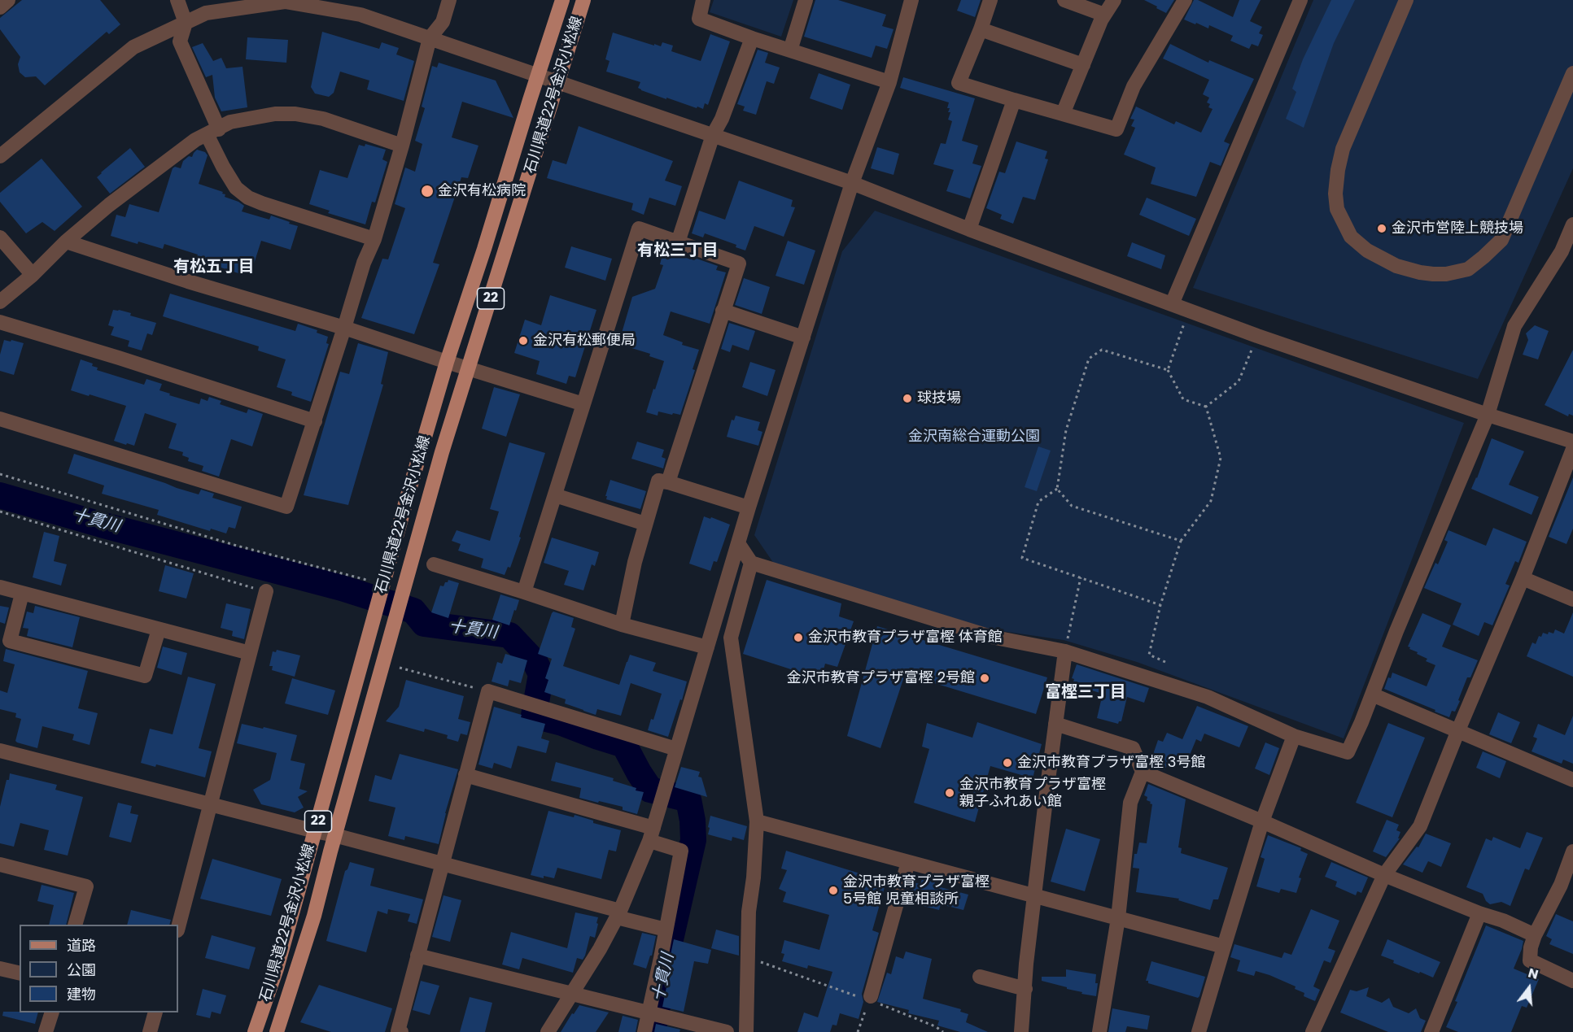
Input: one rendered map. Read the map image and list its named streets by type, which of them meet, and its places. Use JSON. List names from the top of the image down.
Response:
{
  "streets": {
    "main road": ["石川県道22号金沢小松線", "22"]
  },
  "districts": ["有松三丁目", "有松五丁目", "富樫三丁目"],
  "water": ["十貫川"],
  "parks": ["金沢南総合運動公園"],
  "places": [
    "金沢有松病院",
    "金沢市営陸上競技場",
    "金沢有松郵便局",
    "球技場",
    "金沢市教育プラザ富樫 体育館",
    "金沢市教育プラザ富樫 2号館",
    "金沢市教育プラザ富樫 3号館",
    "金沢市教育プラザ富樫 親子ふれあい館",
    "金沢市教育プラザ富樫 5号館 児童相談所"
  ],
  "legend": ["道路", "公園", "建物"],
  "north": "top"
}
